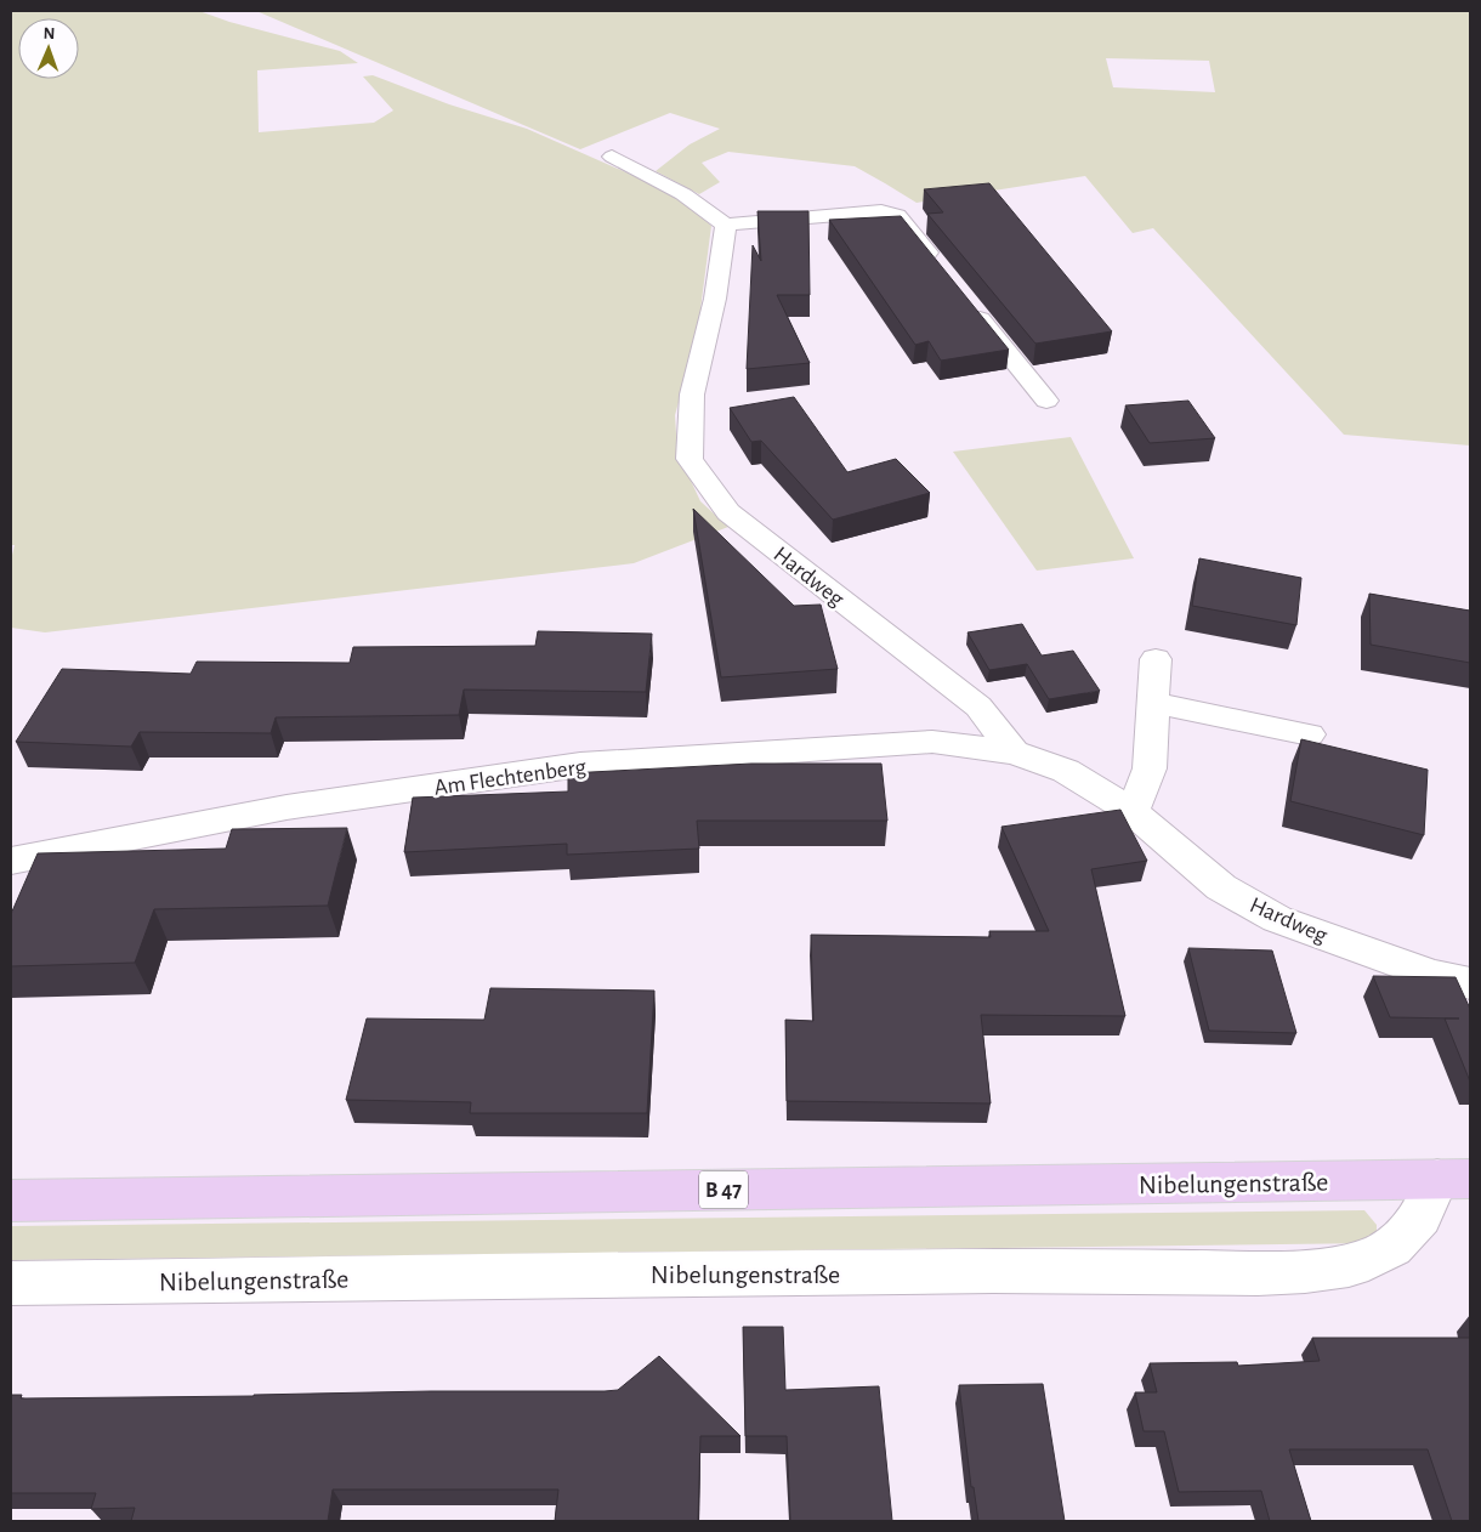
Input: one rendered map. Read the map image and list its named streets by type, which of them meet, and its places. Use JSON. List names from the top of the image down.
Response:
{
  "streets": {
    "main road": ["Nibelungenstraße", "B 47"],
    "street": ["Hardweg", "Am Flechtenberg"]
  },
  "crossings": [
    ["Hardweg", "Am Flechtenberg"]
  ],
  "north": "top"
}
